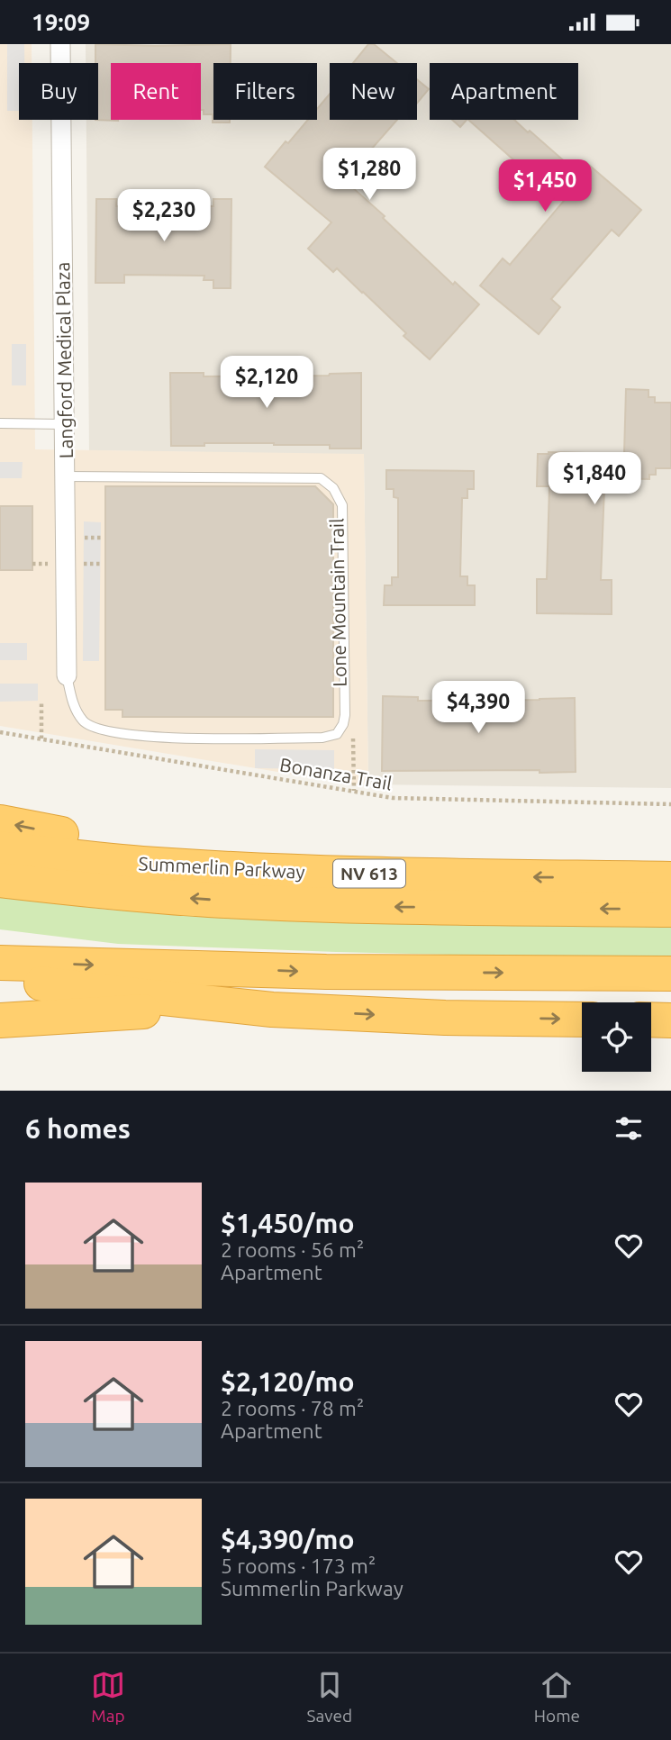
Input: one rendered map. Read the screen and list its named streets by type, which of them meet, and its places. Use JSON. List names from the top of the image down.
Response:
{
  "streets": {
    "highway": ["Summerlin Parkway", "NV 613"],
    "street": ["Langford Medical Plaza"],
    "path": ["Bonanza Trail"]
  },
  "page": {
    "status": "19:09",
    "chip": [
      "Buy",
      "Rent",
      "Filters",
      "New",
      "Apartment"
    ],
    "price": [
      "$1,280",
      "$1,450",
      "$2,230",
      "$2,120",
      "$1,840",
      "$4,390"
    ],
    "heading": "6 homes",
    "list": [
      {
        "name": "$1,450/mo",
        "note": "2 rooms · 56 m² · Apartment"
      },
      {
        "name": "$2,120/mo",
        "note": "2 rooms · 78 m² · Apartment"
      },
      {
        "name": "$4,390/mo",
        "note": "5 rooms · 173 m² · Summerlin Parkway"
      }
    ],
    "tabs": ["Map", "Saved", "Home"]
  }
}
